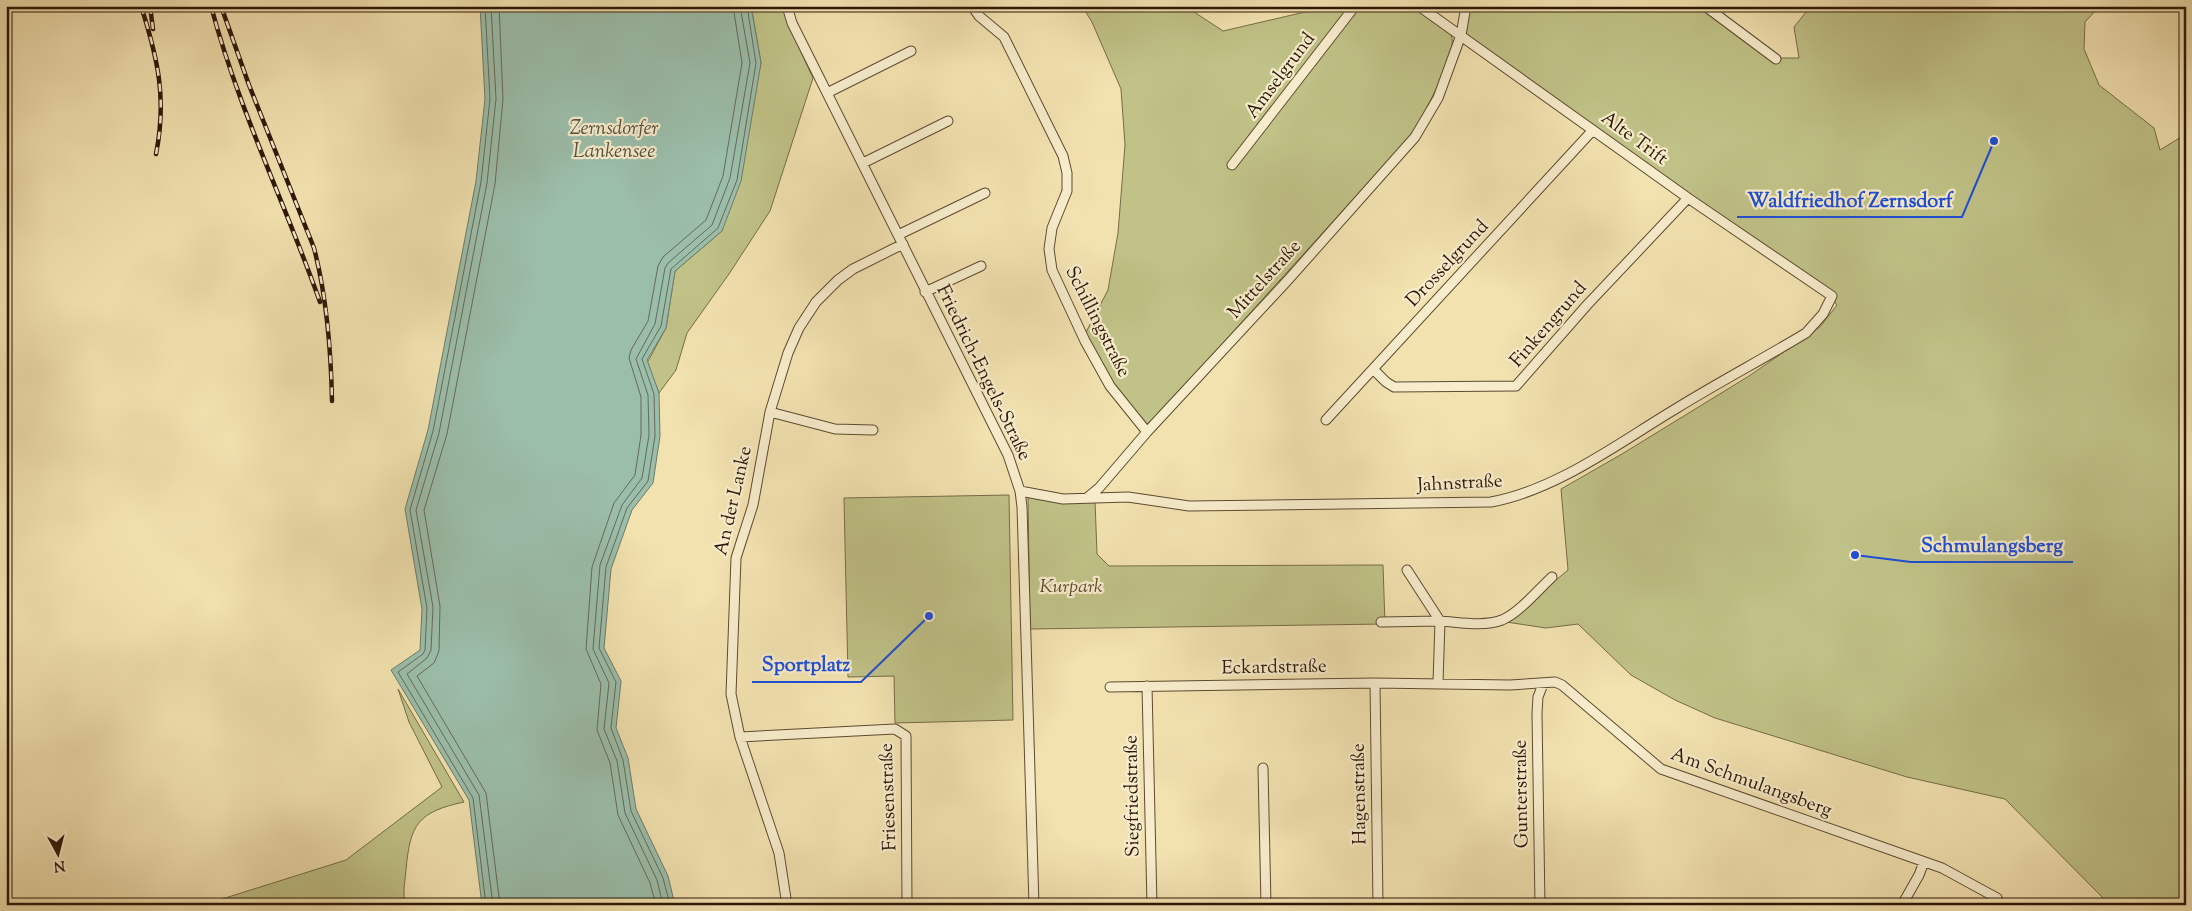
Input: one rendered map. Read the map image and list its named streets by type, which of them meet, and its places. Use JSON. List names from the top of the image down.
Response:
{
  "streets": {
    "street": [
      "Amselgrund",
      "Alte Trift",
      "Drosselgrund",
      "Mittelstraße",
      "Schillingstraße",
      "Finkengrund",
      "Friedrich-Engels-Straße",
      "Jahnstraße",
      "An der Lanke",
      "Eckardstraße",
      "Am Schmulangsberg",
      "Hagenstraße",
      "Gunterstraße",
      "Siegfriedstraße",
      "Friesenstraße"
    ]
  },
  "crossings": [
    ["Alte Trift", "Drosselgrund"],
    ["Alte Trift", "Mittelstraße"],
    ["Alte Trift", "Finkengrund"],
    ["Alte Trift", "Jahnstraße"],
    ["Drosselgrund", "Finkengrund"],
    ["Mittelstraße", "Schillingstraße"],
    ["Mittelstraße", "Jahnstraße"],
    ["Friedrich-Engels-Straße", "An der Lanke"],
    ["An der Lanke", "Friesenstraße"],
    ["Eckardstraße", "Am Schmulangsberg"],
    ["Eckardstraße", "Hagenstraße"],
    ["Eckardstraße", "Siegfriedstraße"],
    ["Am Schmulangsberg", "Gunterstraße"]
  ],
  "water": ["Zernsdorfer Lankensee"],
  "parks": ["Kurpark"],
  "places": ["Waldfriedhof Zernsdorf", "Schmulangsberg", "Sportplatz"],
  "north": "bottom"
}
